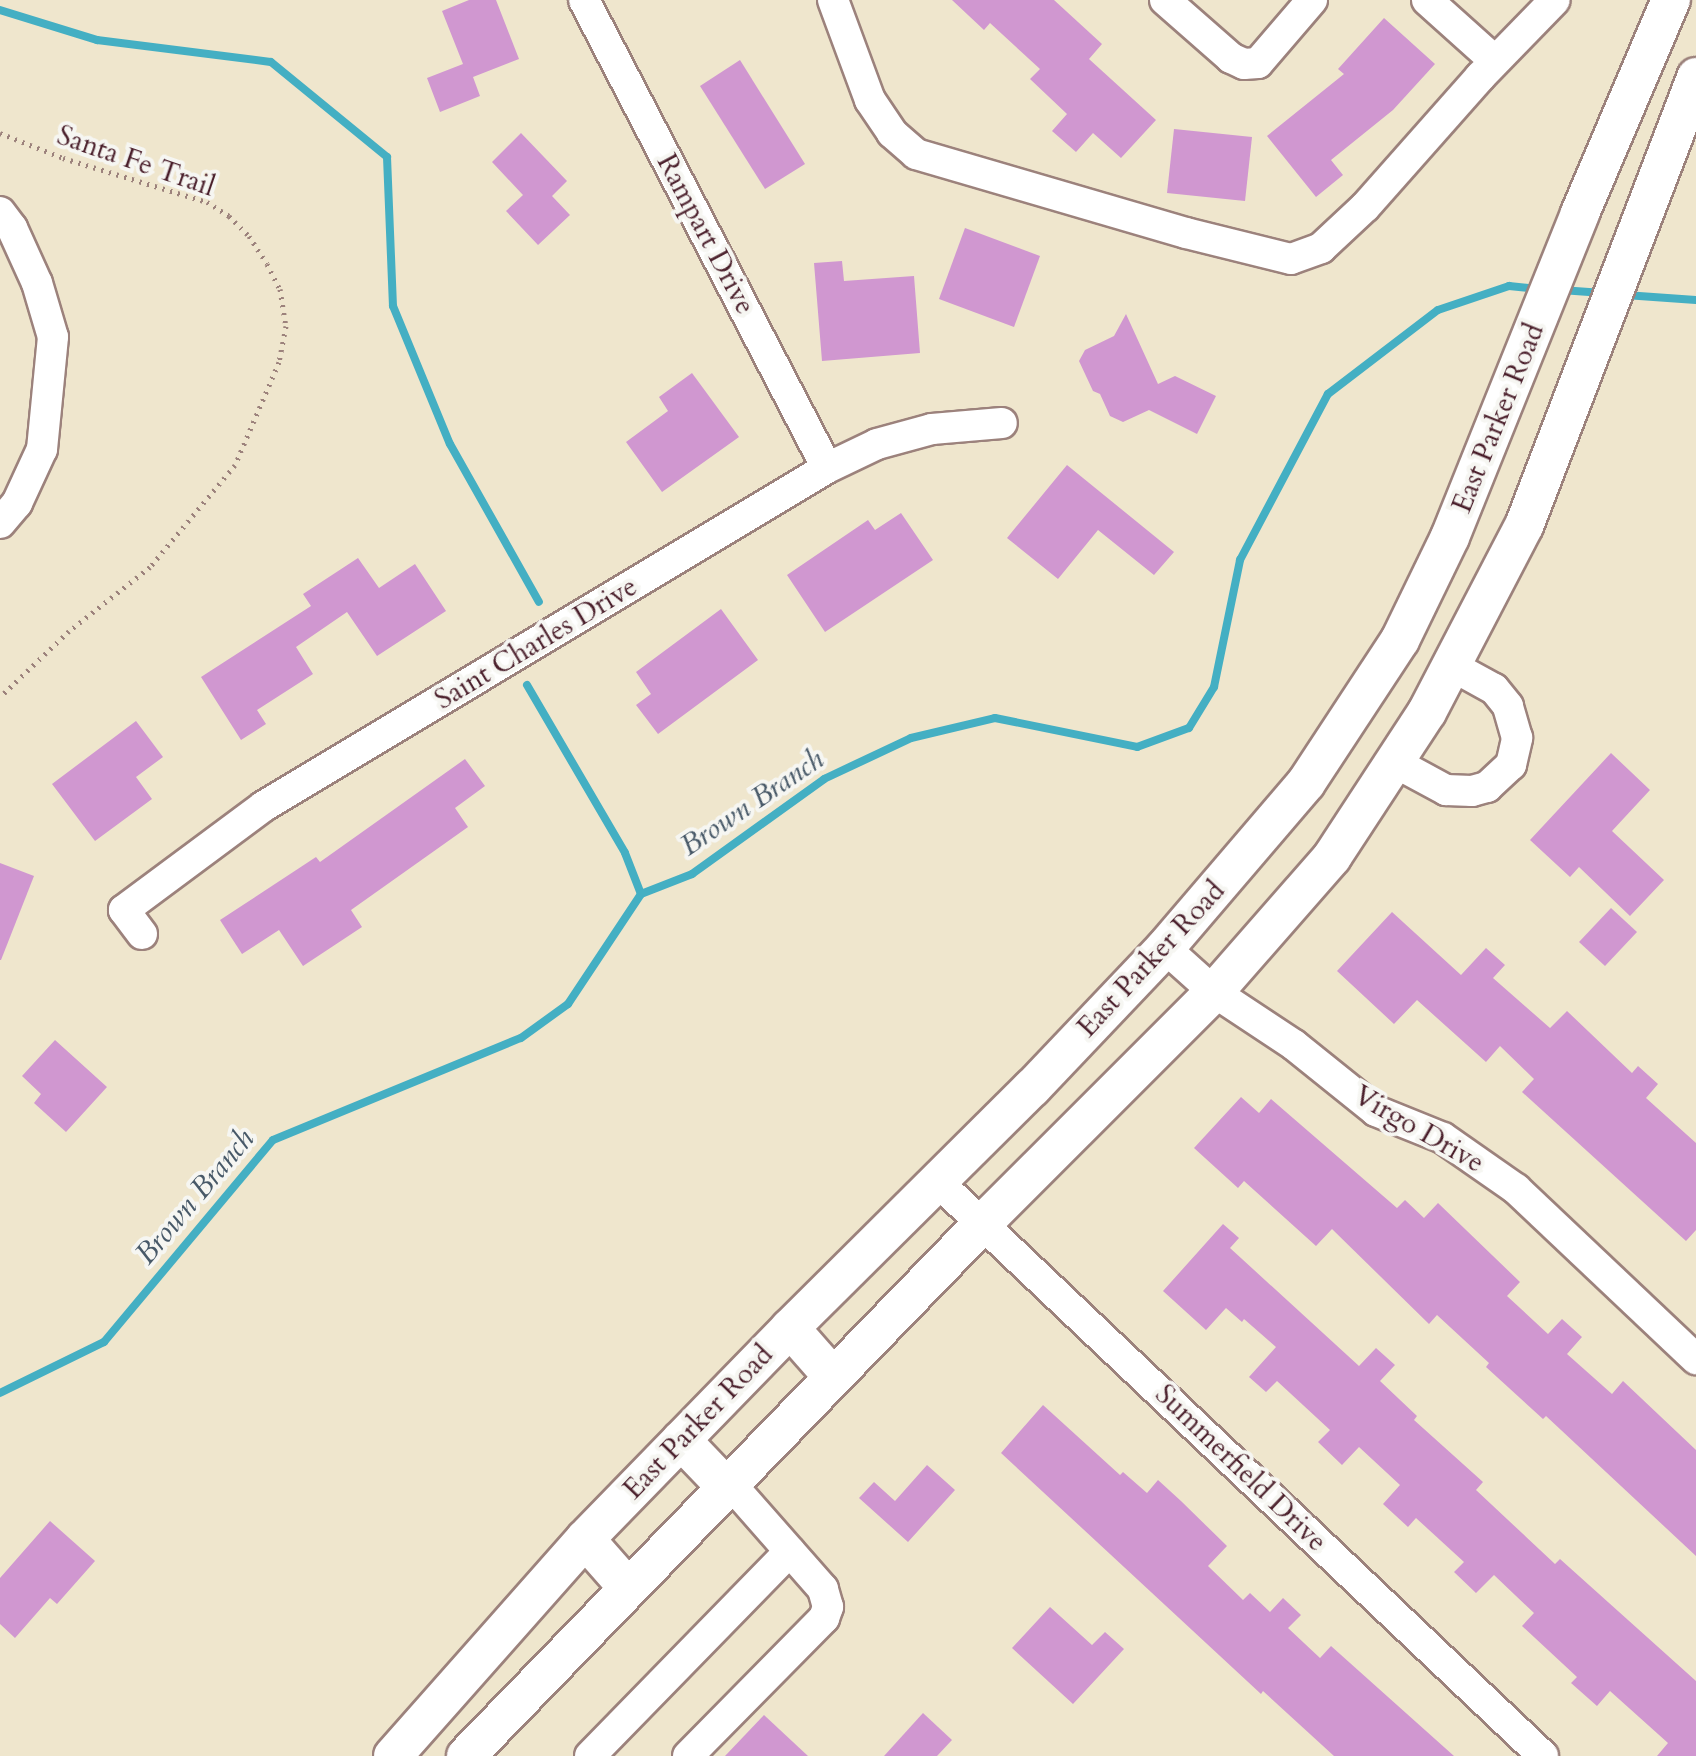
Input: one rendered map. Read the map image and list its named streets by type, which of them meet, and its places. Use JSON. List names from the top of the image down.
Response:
{
  "streets": {
    "main road": ["East Parker Road"],
    "street": [
      "Rampart Drive",
      "Saint Charles Drive",
      "Virgo Drive",
      "Summerfield Drive"
    ],
    "path": ["Santa Fe Trail"]
  },
  "crossings": [
    ["Rampart Drive", "Saint Charles Drive"],
    ["East Parker Road", "Virgo Drive"],
    ["East Parker Road", "Summerfield Drive"]
  ],
  "water": ["Brown Branch"]
}
